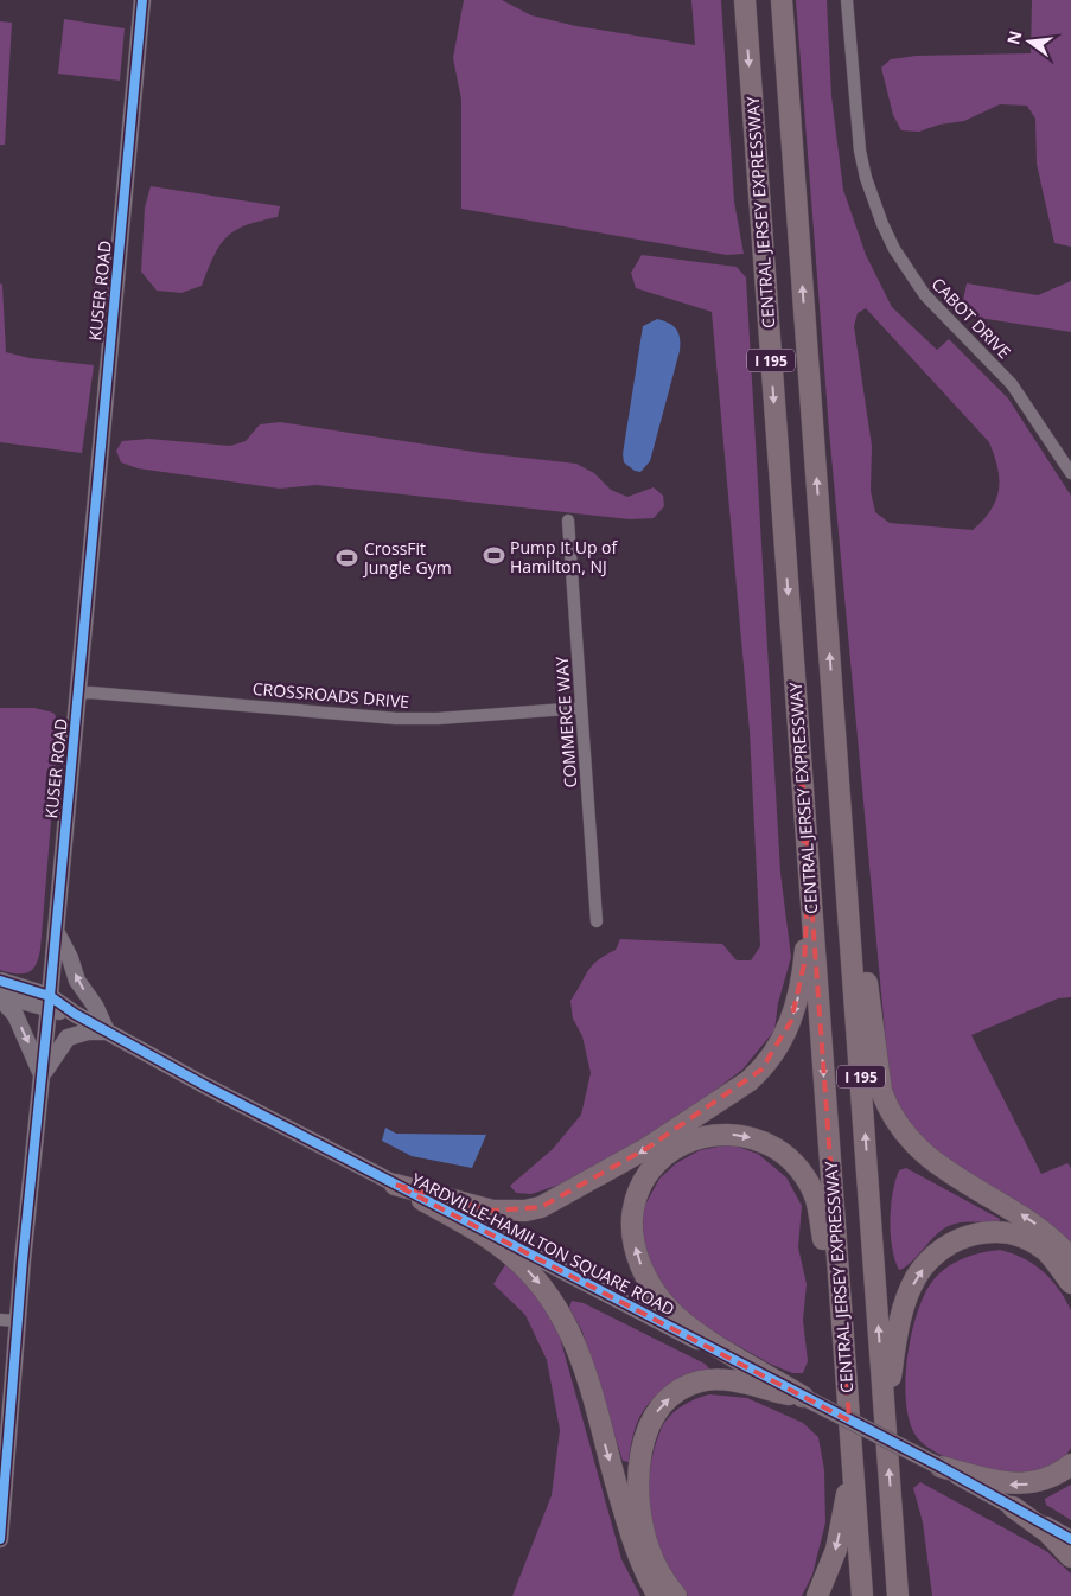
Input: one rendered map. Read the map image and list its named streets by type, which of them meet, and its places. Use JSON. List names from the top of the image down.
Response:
{
  "streets": {
    "highway": ["CENTRAL JERSEY EXPRESSWAY", "I 195"],
    "street": [
      "KUSER ROAD",
      "CABOT DRIVE",
      "CROSSROADS DRIVE",
      "COMMERCE WAY",
      "YARDVILLE-HAMILTON SQUARE ROAD"
    ]
  },
  "crossings": [
    ["KUSER ROAD", "CROSSROADS DRIVE"],
    ["KUSER ROAD", "YARDVILLE-HAMILTON SQUARE ROAD"],
    ["CROSSROADS DRIVE", "COMMERCE WAY"]
  ],
  "places": {
    "sports": ["Pump It Up of Hamilton, NJ", "CrossFit Jungle Gym"]
  },
  "north": "left"
}
